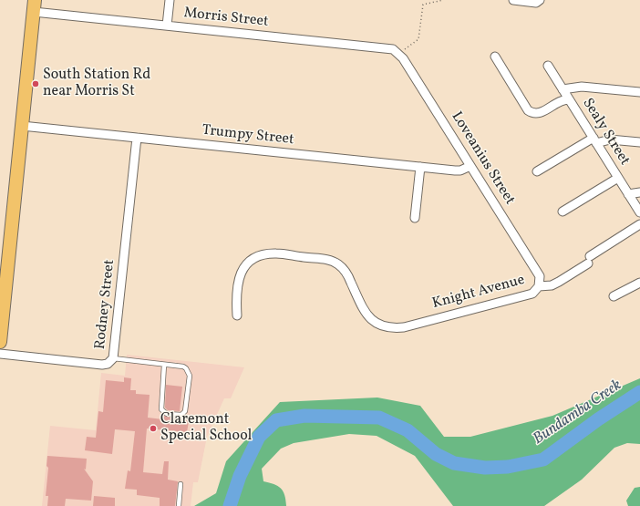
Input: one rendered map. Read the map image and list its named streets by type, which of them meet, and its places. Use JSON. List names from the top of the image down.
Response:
{
  "streets": {
    "street": [
      "Morris Street",
      "Sealy Street",
      "Trumpy Street",
      "Loveanius Street",
      "Knight Avenue",
      "Rodney Street"
    ]
  },
  "crossings": [
    ["Morris Street", "Loveanius Street"],
    ["Trumpy Street", "Loveanius Street"],
    ["Trumpy Street", "Rodney Street"],
    ["Loveanius Street", "Knight Avenue"]
  ],
  "water": ["Bundamba Creek"],
  "places": ["South Station Rd near Morris St", "Claremont Special School"]
}
